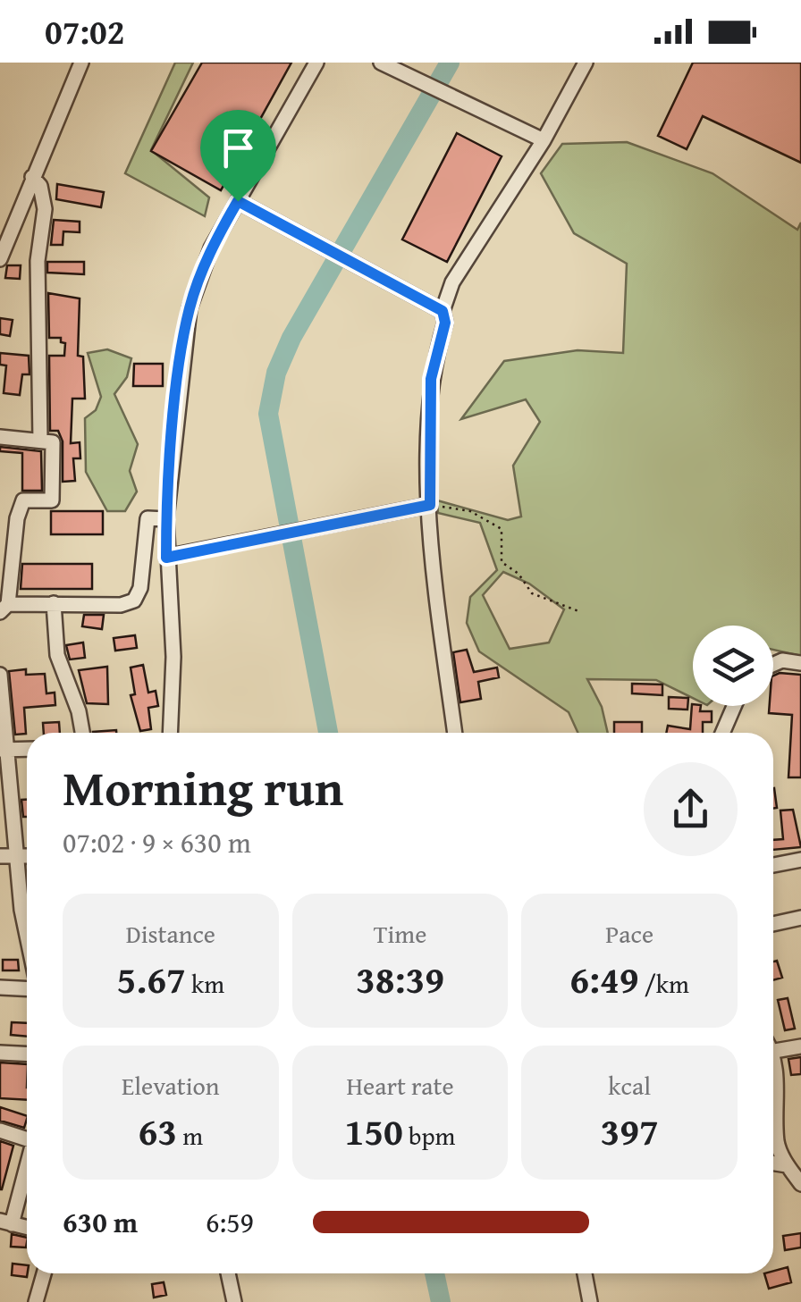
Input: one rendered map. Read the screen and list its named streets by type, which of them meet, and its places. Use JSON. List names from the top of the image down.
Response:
{
  "page": {
    "status": "07:02",
    "heading": ["Morning run", "07:02 · 9 × 630 m"],
    "stats": [
      ["Distance", "5.67 km"],
      ["Time", "38:39"],
      ["Pace", "6:49 /km"],
      ["Elevation", "63 m"],
      ["Heart rate", "150 bpm"],
      ["kcal", "397"]
    ],
    "list": [
      {
        "name": "630 m",
        "note": "6:59"
      }
    ]
  }
}
